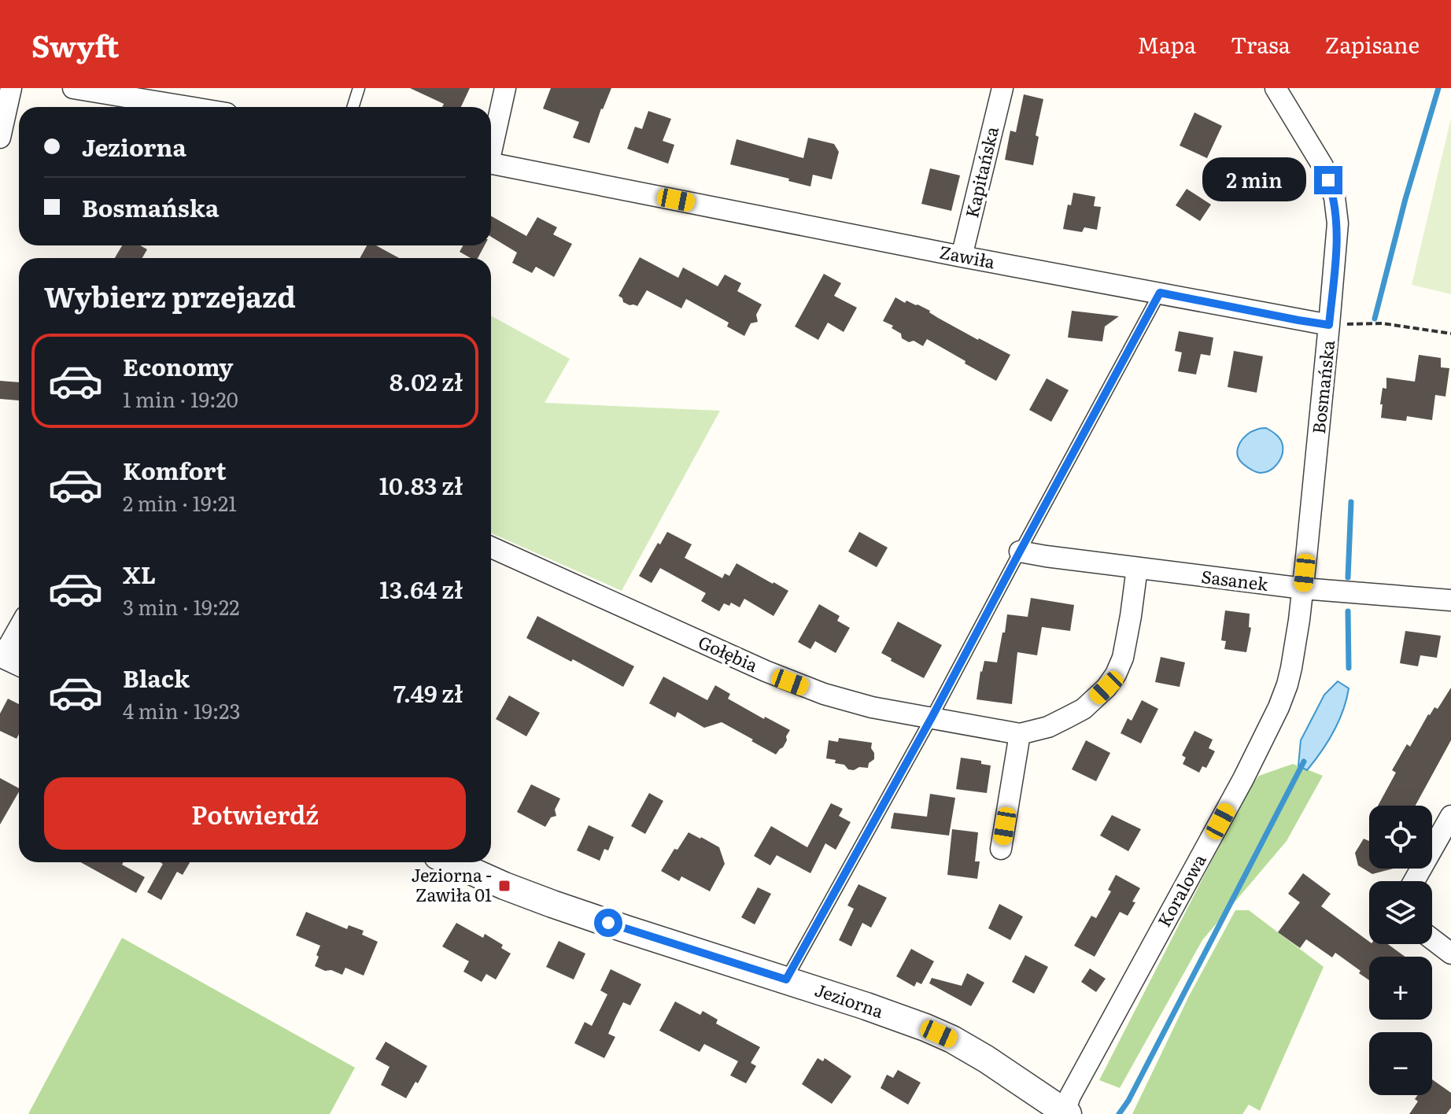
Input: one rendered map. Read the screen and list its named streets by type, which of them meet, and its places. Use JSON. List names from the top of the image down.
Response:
{
  "streets": {
    "street": [
      "Kapitańska",
      "Zawiła",
      "Bosmańska",
      "Sasanek",
      "Gołębia",
      "Koralowa",
      "Jeziorna"
    ]
  },
  "crossings": [
    ["Kapitańska", "Zawiła"],
    ["Zawiła", "Bosmańska"],
    ["Bosmańska", "Sasanek"],
    ["Bosmańska", "Koralowa"],
    ["Sasanek", "Gołębia"],
    ["Sasanek", "Koralowa"],
    ["Koralowa", "Jeziorna"]
  ],
  "places": {
    "transit": ["Jeziorna - Zawiła 01"]
  },
  "page": {
    "header": "Swyft",
    "nav": ["Mapa", "Trasa", "Zapisane"],
    "banner": ["Jeziorna", "Bosmańska"],
    "bubble": "2 min",
    "heading": "Wybierz przejazd",
    "list": [
      {
        "name": "Economy",
        "note": "1 min · 19:20",
        "value": "8.02 zł"
      },
      {
        "name": "Komfort",
        "note": "2 min · 19:21",
        "value": "10.83 zł"
      },
      {
        "name": "XL",
        "note": "3 min · 19:22",
        "value": "13.64 zł"
      },
      {
        "name": "Black",
        "note": "4 min · 19:23",
        "value": "7.49 zł"
      }
    ],
    "buttons": "Potwierdź",
    "map_buttons": ["+", "−"]
  }
}
